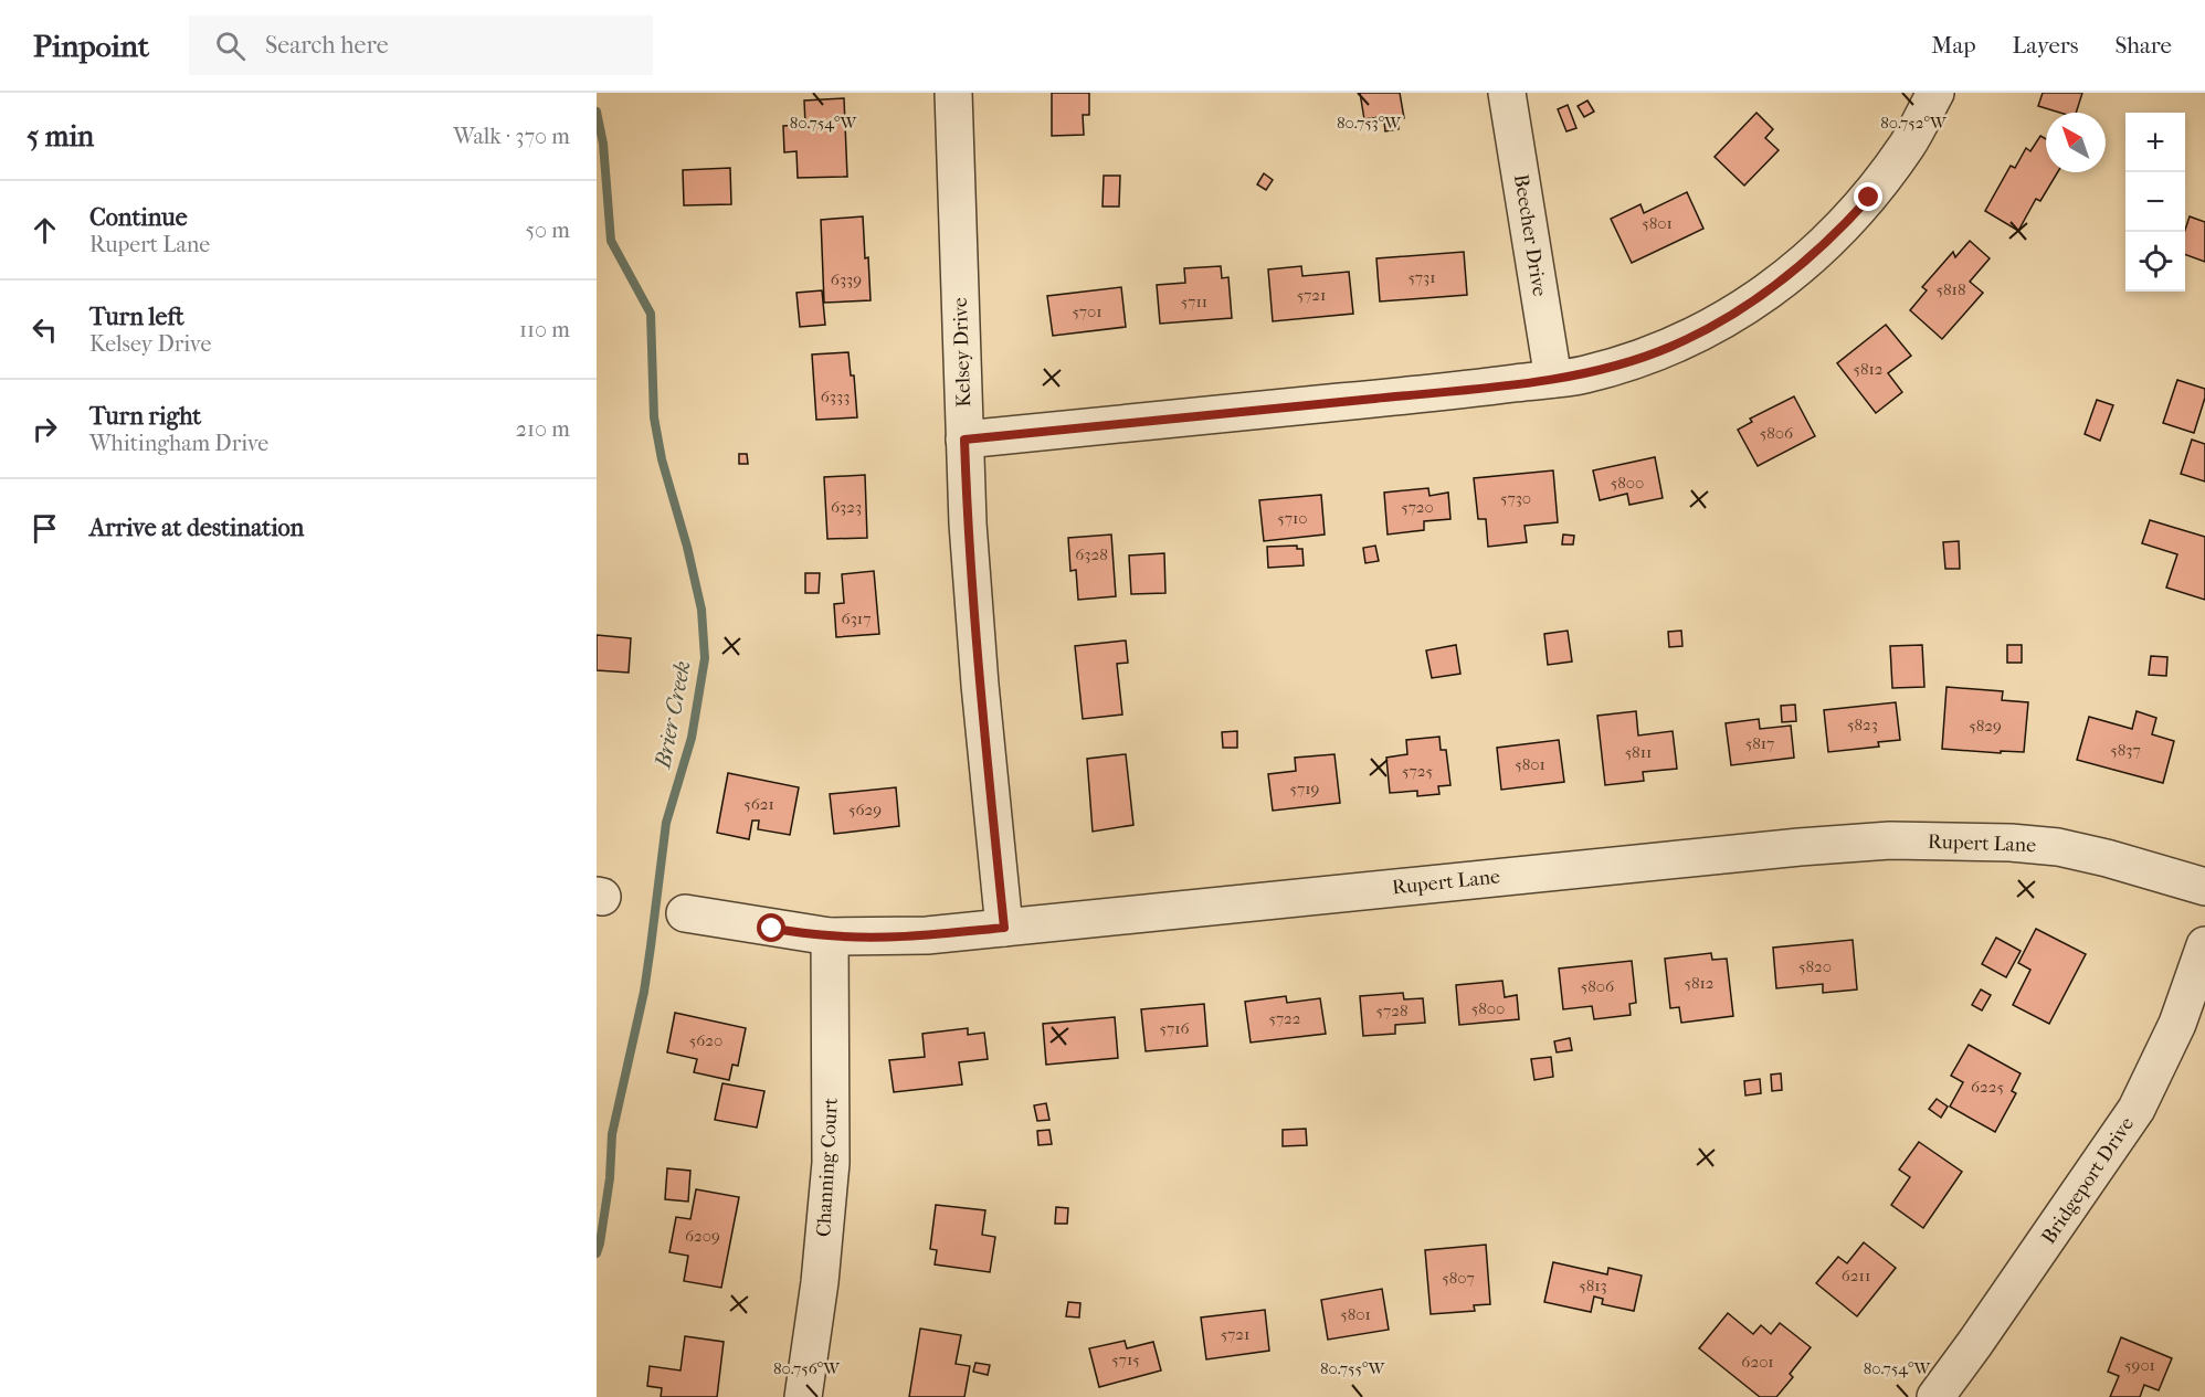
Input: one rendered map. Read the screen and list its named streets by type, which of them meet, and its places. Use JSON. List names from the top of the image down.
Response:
{
  "streets": {
    "street": [
      "Beecher Drive",
      "Kelsey Drive",
      "Rupert Lane",
      "Channing Court",
      "Bridgeport Drive"
    ]
  },
  "crossings": [
    ["Kelsey Drive", "Rupert Lane"],
    ["Rupert Lane", "Channing Court"]
  ],
  "water": ["Brier Creek"],
  "house_numbers": [
    "5801",
    "5731",
    "6339",
    "5818",
    "5721",
    "5711",
    "5701",
    "5812",
    "6333",
    "5806",
    "5800",
    "5730",
    "6323",
    "5720",
    "5710",
    "6328",
    "6317",
    "5823",
    "5829",
    "5817",
    "5837",
    "5811",
    "5801",
    "5725",
    "5719",
    "5621",
    "5629",
    "5820",
    "5812",
    "5806",
    "5800",
    "5728",
    "5722",
    "5716",
    "5620",
    "6225",
    "6209",
    "6211",
    "5807",
    "5813",
    "5801",
    "5721",
    "5715",
    "6201",
    "5901"
  ],
  "north": "top left",
  "page": {
    "header": "Pinpoint",
    "search": "Search here",
    "nav": ["Map", "Layers", "Share"],
    "heading": ["5 min", "Walk · 370 m"],
    "map_buttons": ["+", "−"],
    "list": [
      ["Continue", "Rupert Lane", "50 m"],
      ["Turn left", "Kelsey Drive", "110 m"],
      ["Turn right", "Whitingham Drive", "210 m"],
      "Arrive at destination"
    ]
  },
  "coordinates": [
    "80.754°W",
    "80.753°W",
    "80.752°W",
    "80.756°W",
    "80.755°W"
  ]
}
